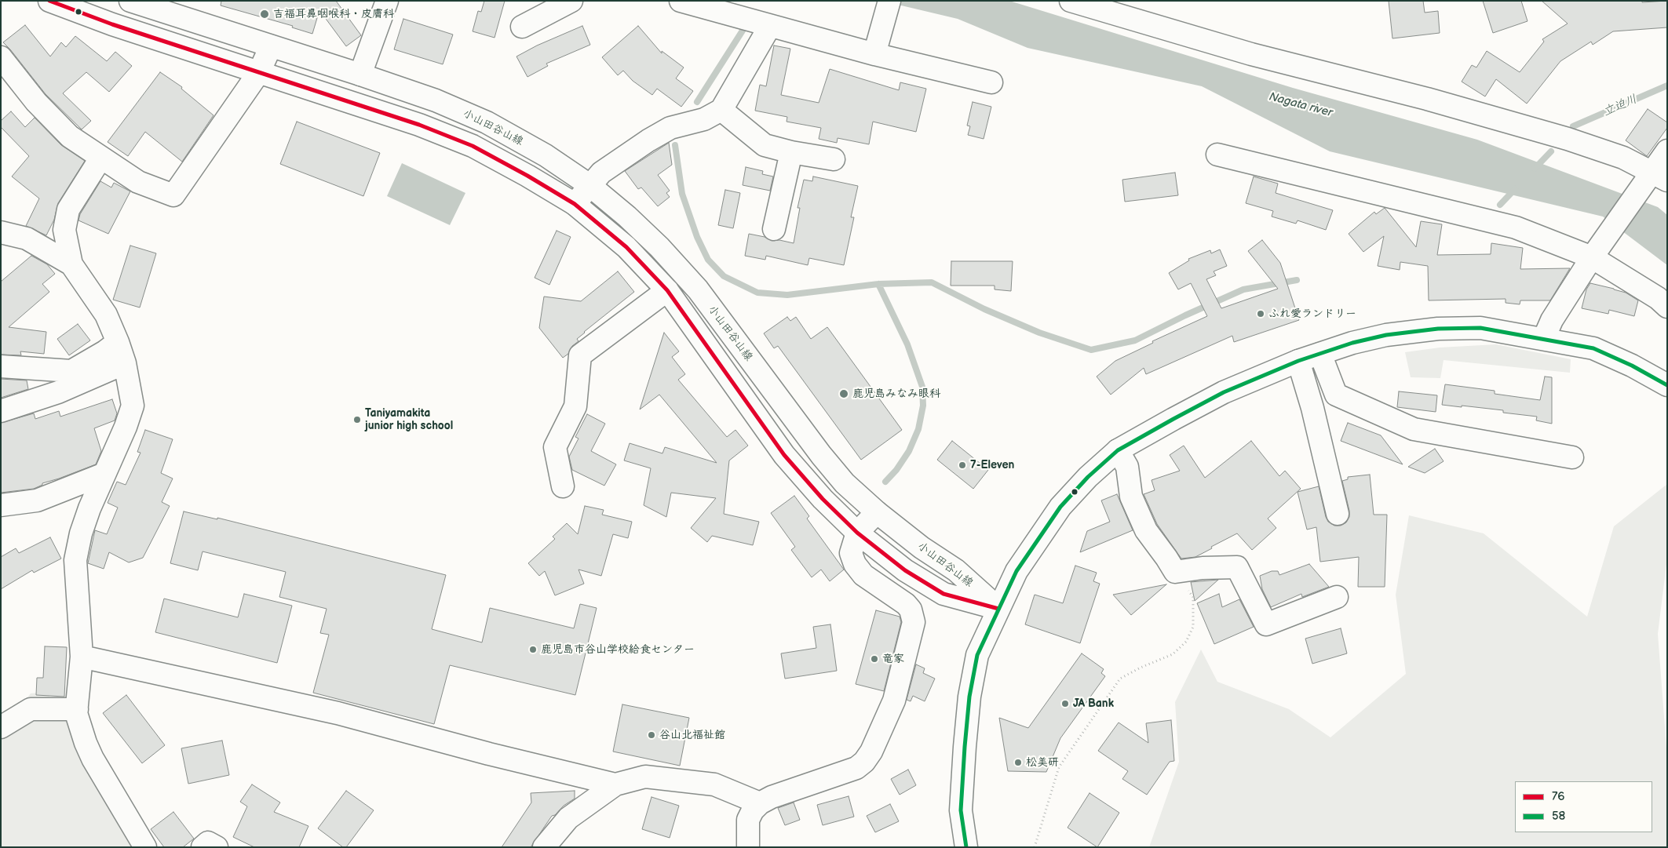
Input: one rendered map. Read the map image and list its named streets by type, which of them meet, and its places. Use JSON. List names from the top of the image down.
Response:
{
  "streets": {
    "street": ["小山田谷山線"]
  },
  "water": ["Nagata river", "立迫川"],
  "places": [
    "吉福耳鼻咽喉科・皮膚科",
    "ふれ愛ランドリー",
    "鹿児島みなみ眼科",
    "Taniyamakita junior high school",
    "7-Eleven",
    "鹿児島市谷山学校給食センター",
    "竜家",
    "JA Bank",
    "谷山北福祉館",
    "松美研"
  ],
  "lines": ["transit line 76", "transit line 58"],
  "legend": ["76", "58"]
}
